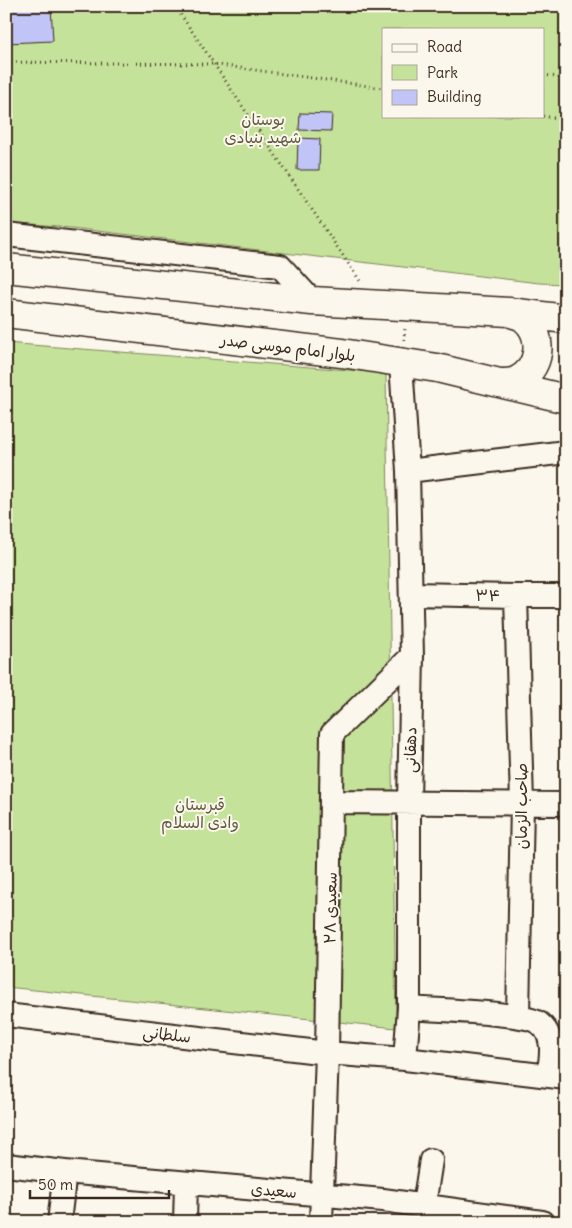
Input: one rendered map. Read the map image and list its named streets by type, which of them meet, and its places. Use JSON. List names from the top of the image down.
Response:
{
  "streets": {
    "main road": ["بلوار امام موسی صدر"],
    "street": [
      "۳۴",
      "دهقانی",
      "صاحب الزمان",
      "سعیدی ۲۸",
      "سلطانی",
      "سعیدی"
    ]
  },
  "crossings": [
    ["بلوار امام موسی صدر", "دهقانی"],
    ["۳۴", "دهقانی"],
    ["۳۴", "صاحب الزمان"],
    ["دهقانی", "سعیدی ۲۸"],
    ["سعیدی ۲۸", "سلطانی"],
    ["سعیدی ۲۸", "سعیدی"]
  ],
  "parks": ["بوستان شهید بنیادی", "قبرستان وادی السلام"],
  "legend": ["Road", "Park", "Building"],
  "scale_bar": "50 m"
}
